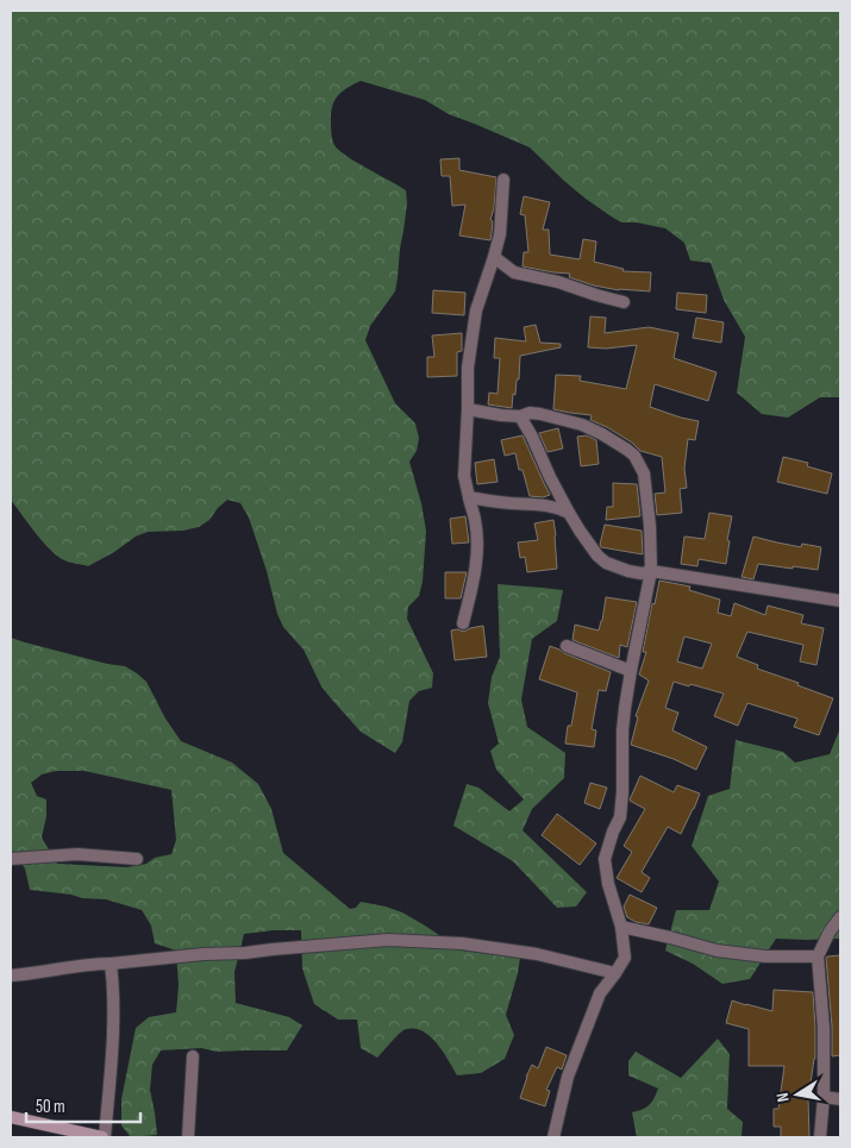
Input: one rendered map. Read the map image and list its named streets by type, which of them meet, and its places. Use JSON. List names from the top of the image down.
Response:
{
  "scale_bar": "50 m",
  "north": "left"
}
